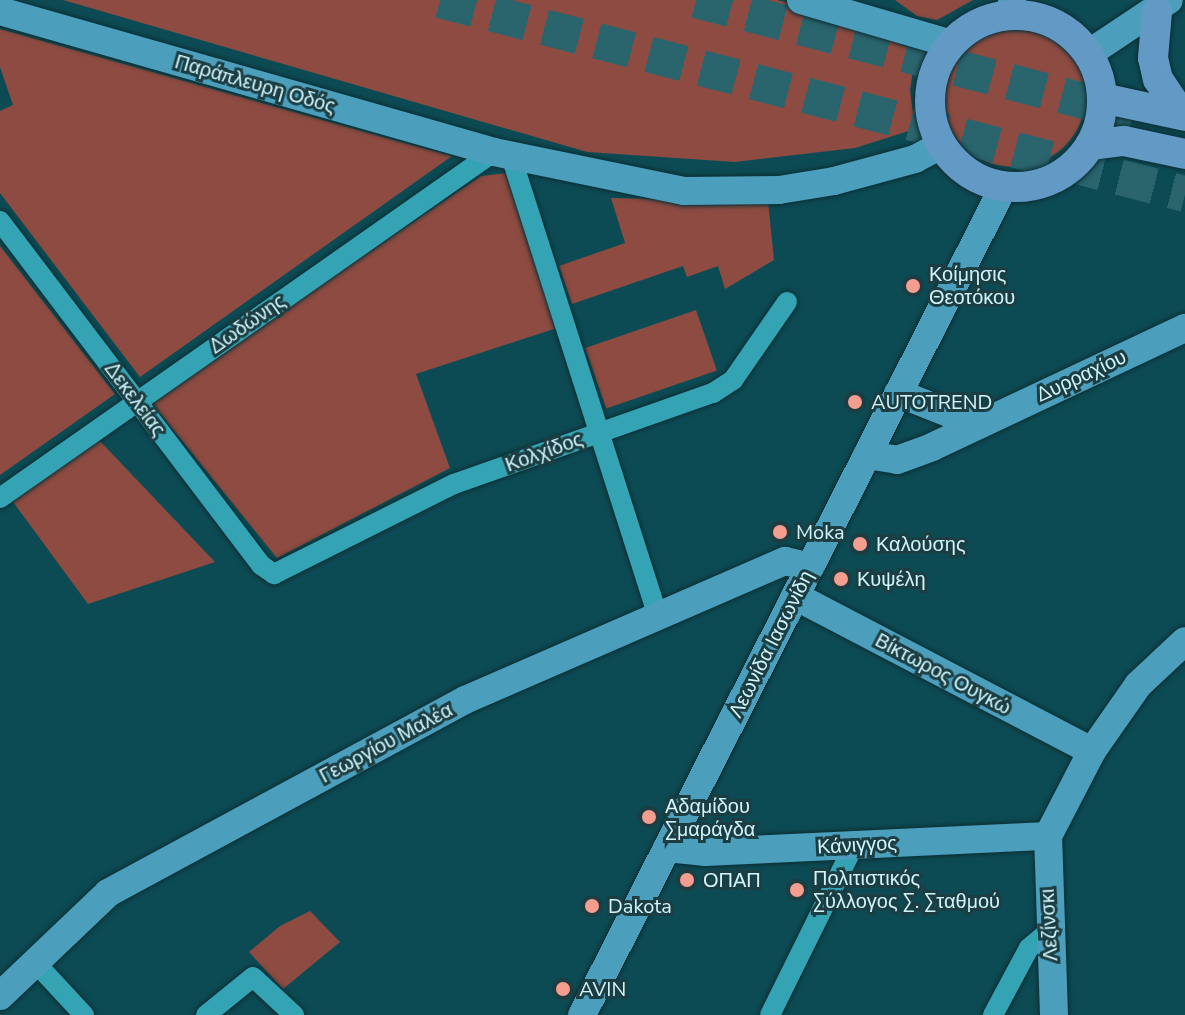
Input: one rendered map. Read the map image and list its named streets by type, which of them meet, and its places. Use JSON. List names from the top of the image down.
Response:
{
  "streets": {
    "street": [
      "Παράπλευρη Οδός",
      "Δωδώνης",
      "Δυρραχίου",
      "Δεκελείας",
      "Κολχίδος",
      "Λεωνίδα Ιασωνίδη",
      "Βίκτωρος Ουγκώ",
      "Γεωργίου Μαλέα",
      "Κάνιγγος",
      "Λεζίνσκι"
    ]
  },
  "crossings": [
    ["Παράπλευρη Οδός", "Δωδώνης"],
    ["Παράπλευρη Οδός", "Λεωνίδα Ιασωνίδη"],
    ["Δωδώνης", "Δεκελείας"],
    ["Δυρραχίου", "Λεωνίδα Ιασωνίδη"],
    ["Δεκελείας", "Κολχίδος"],
    ["Λεωνίδα Ιασωνίδη", "Βίκτωρος Ουγκώ"],
    ["Λεωνίδα Ιασωνίδη", "Γεωργίου Μαλέα"],
    ["Λεωνίδα Ιασωνίδη", "Κάνιγγος"],
    ["Κάνιγγος", "Λεζίνσκι"]
  ],
  "places": [
    "Κοίμησις Θεοτόκου",
    "AUTOTREND",
    "Moka",
    "Καλούσης",
    "Κυψέλη",
    "Αδαμίδου Σμαράγδα",
    "ΟΠΑΠ",
    "Πολιτιστικός Σύλλογος Σ. Σταθμού",
    "Dakota",
    "AVIN"
  ]
}
